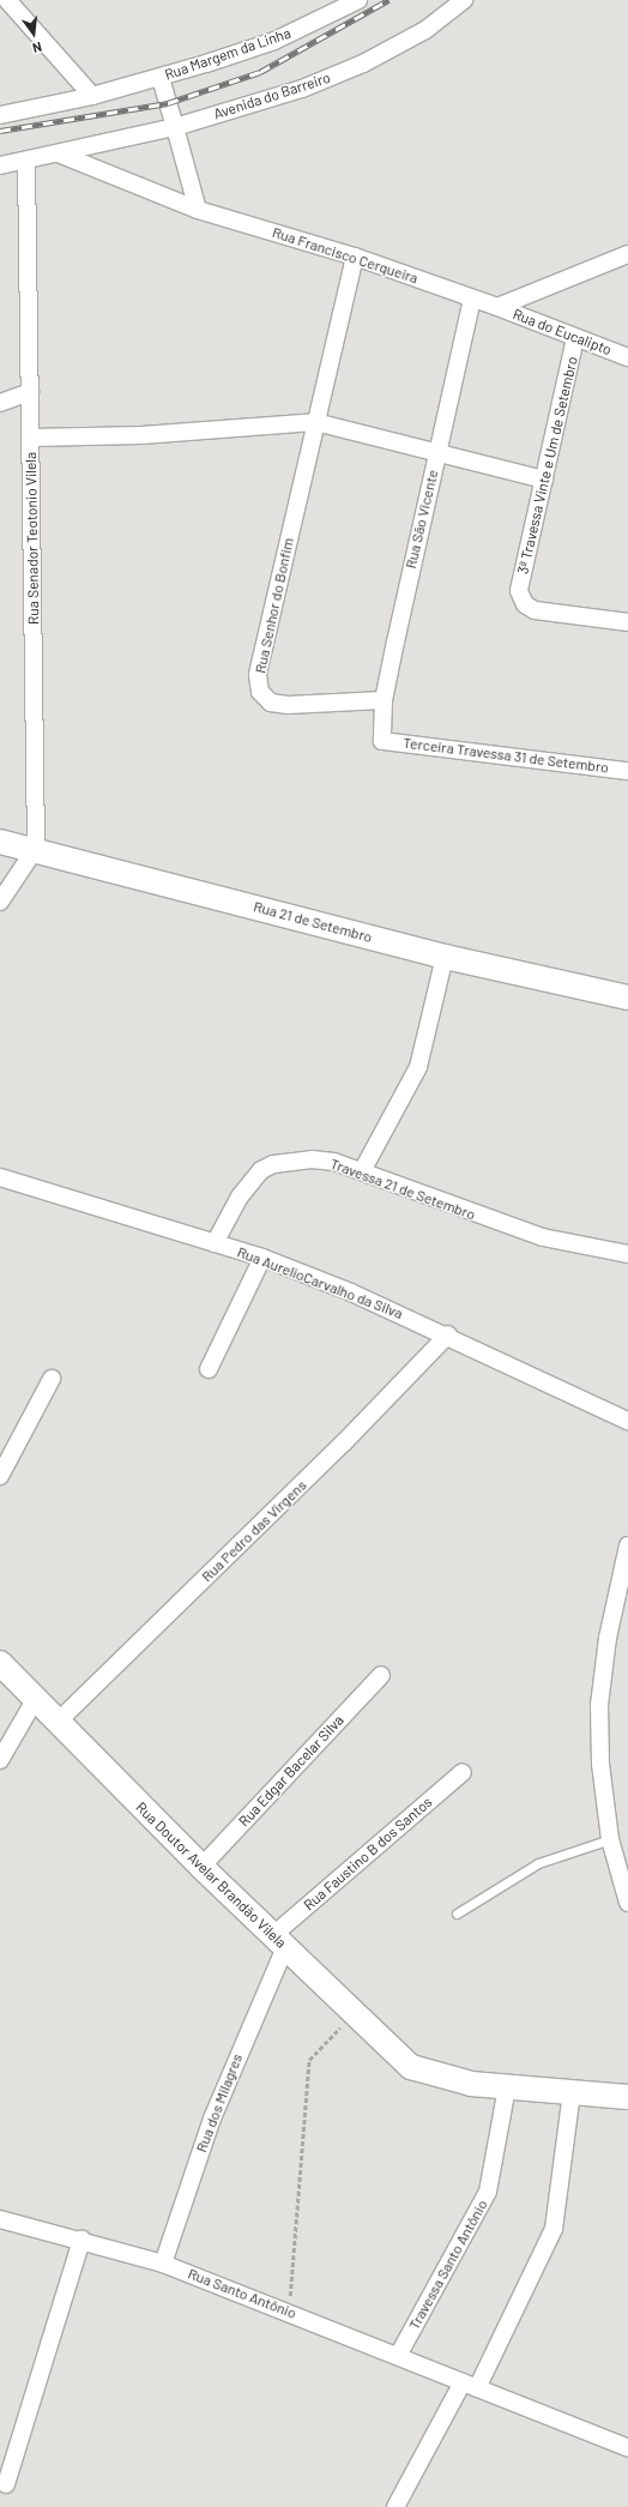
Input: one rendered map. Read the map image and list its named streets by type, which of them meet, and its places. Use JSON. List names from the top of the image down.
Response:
{
  "streets": {
    "street": [
      "Rua Margem da Linha",
      "Avenida do Barreiro",
      "Rua Francisco Cerqueira",
      "Rua do Eucalipto",
      "3ª Travessa Vinte e Um de Setembro",
      "Rua São Vicente",
      "Rua Senador Teotonio Vilela",
      "Rua Senhor do Bonfim",
      "Terceira Travessa 31 de Setembro",
      "Rua 21 de Setembro",
      "Travessa 21 de Setembro",
      "Rua AurelioCarvalho da Silva",
      "Rua Pedro das Virgens",
      "Rua Edgar Bacelar Silva",
      "Rua Faustino B dos Santos",
      "Rua Doutor Avelar Brandão Vilela",
      "Rua dos Milagres",
      "Travessa Santo Antônio",
      "Rua Santo Antônio"
    ]
  },
  "crossings": [
    ["Avenida do Barreiro", "Rua Francisco Cerqueira"],
    ["Avenida do Barreiro", "Rua Senador Teotonio Vilela"],
    ["Rua Francisco Cerqueira", "Rua do Eucalipto"],
    ["Rua Francisco Cerqueira", "Rua São Vicente"],
    ["Rua Francisco Cerqueira", "Rua Senhor do Bonfim"],
    ["Rua do Eucalipto", "3ª Travessa Vinte e Um de Setembro"],
    ["Rua São Vicente", "Rua Senhor do Bonfim"],
    ["Rua São Vicente", "Terceira Travessa 31 de Setembro"],
    ["Rua Senador Teotonio Vilela", "Rua 21 de Setembro"],
    ["Travessa 21 de Setembro", "Rua AurelioCarvalho da Silva"],
    ["Rua AurelioCarvalho da Silva", "Rua Pedro das Virgens"],
    ["Rua Pedro das Virgens", "Rua Doutor Avelar Brandão Vilela"],
    ["Rua Edgar Bacelar Silva", "Rua Doutor Avelar Brandão Vilela"],
    ["Rua Faustino B dos Santos", "Rua Doutor Avelar Brandão Vilela"],
    ["Rua Faustino B dos Santos", "Rua dos Milagres"],
    ["Rua Doutor Avelar Brandão Vilela", "Rua dos Milagres"],
    ["Rua Doutor Avelar Brandão Vilela", "Travessa Santo Antônio"],
    ["Rua dos Milagres", "Rua Santo Antônio"],
    ["Travessa Santo Antônio", "Rua Santo Antônio"]
  ],
  "north": "bottom"
}
